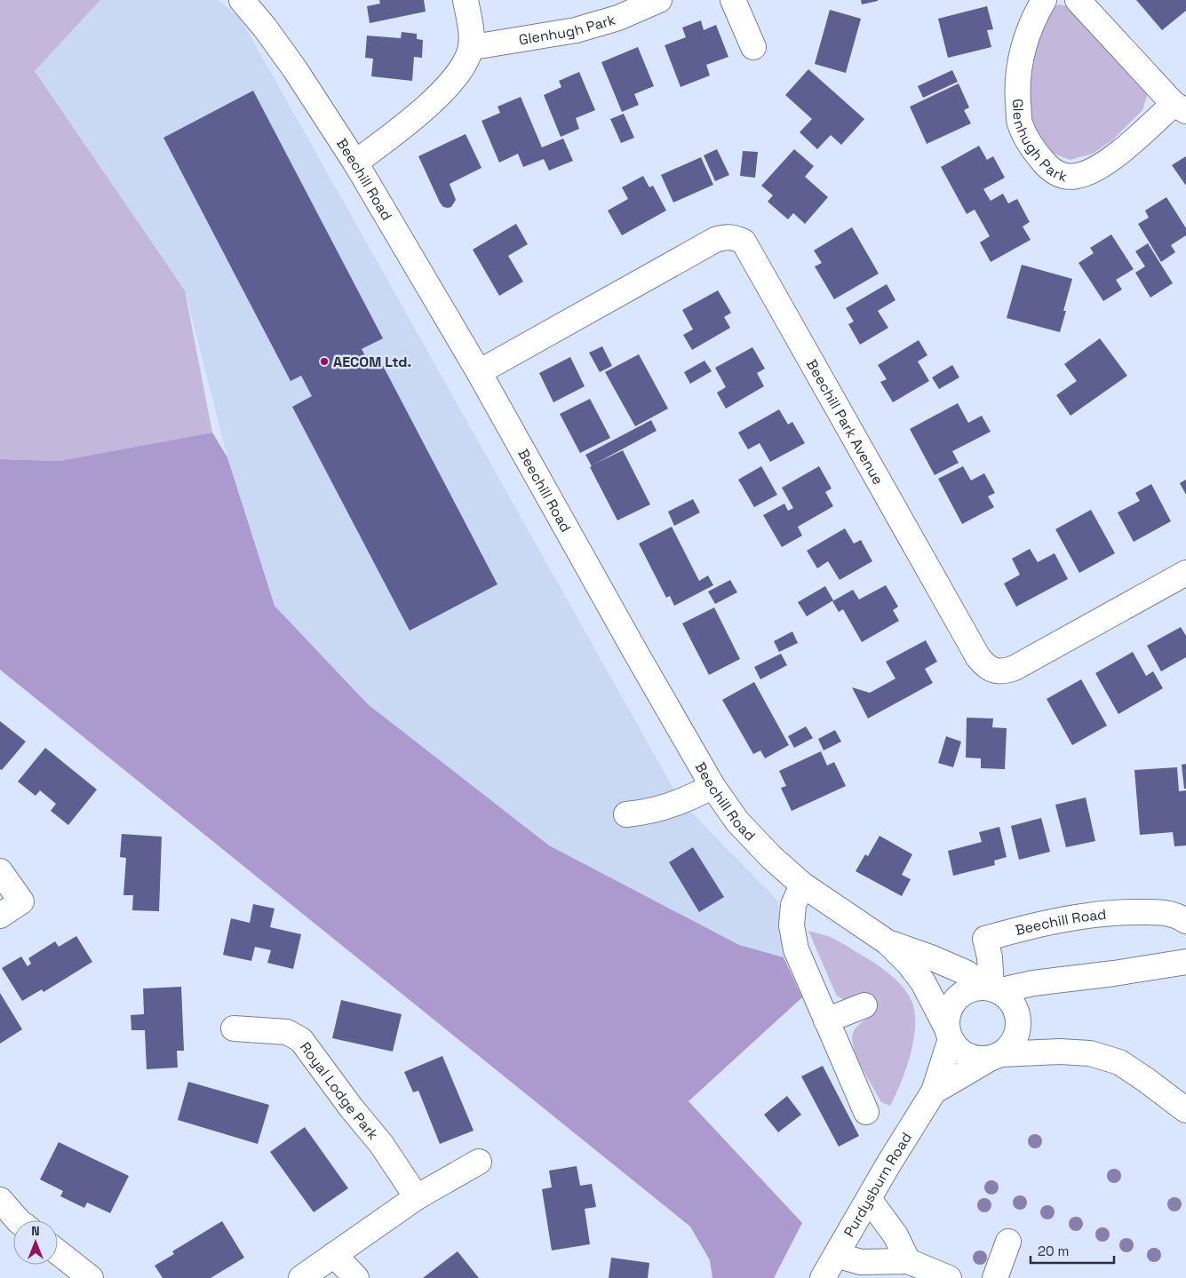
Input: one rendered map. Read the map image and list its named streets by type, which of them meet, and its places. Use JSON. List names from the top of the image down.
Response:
{
  "streets": {
    "street": [
      "Glenhugh Park",
      "Beechill Road",
      "Beechill Park Avenue",
      "Royal Lodge Park",
      "Purdysburn Road"
    ]
  },
  "crossings": [
    ["Beechill Road", "Beechill Park Avenue"],
    ["Beechill Road", "Purdysburn Road"]
  ],
  "places": ["AECOM Ltd."],
  "scale_bar": "20 m",
  "north": "top"
}
